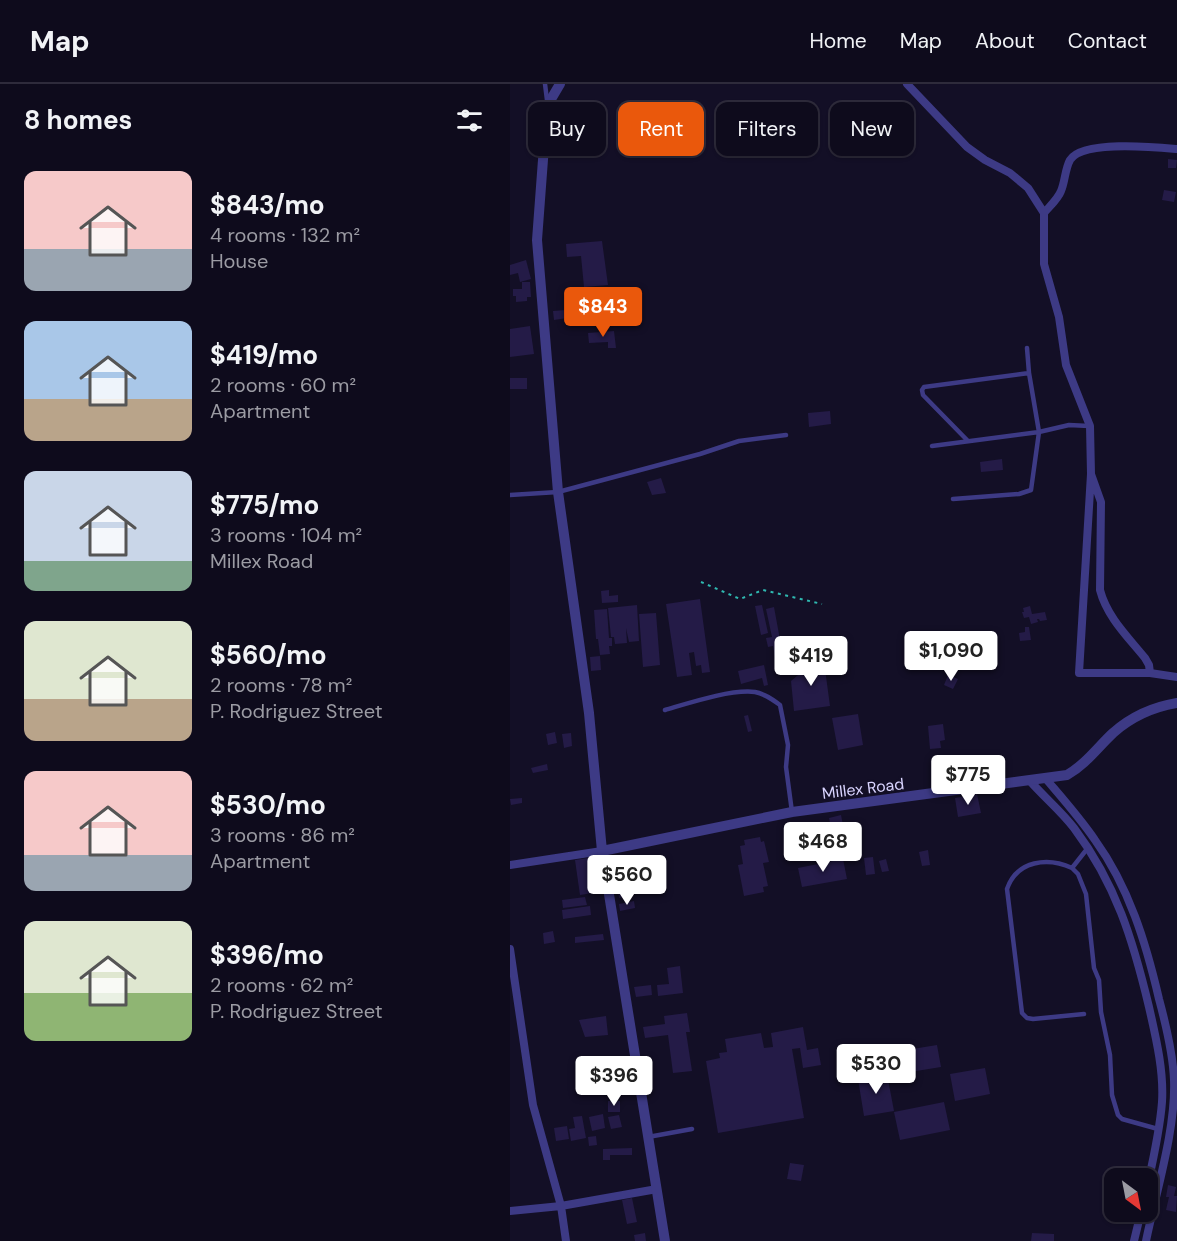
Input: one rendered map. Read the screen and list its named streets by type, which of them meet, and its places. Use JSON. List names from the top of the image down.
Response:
{
  "streets": {
    "street": ["Millex Road"]
  },
  "north": "bottom right",
  "page": {
    "header": "Map",
    "nav": [
      "Home",
      "Map",
      "About",
      "Contact"
    ],
    "heading": "8 homes",
    "chip": [
      "Buy",
      "Rent",
      "Filters",
      "New"
    ],
    "list": [
      {
        "name": "$843/mo",
        "note": "4 rooms · 132 m² · House"
      },
      {
        "name": "$419/mo",
        "note": "2 rooms · 60 m² · Apartment"
      },
      {
        "name": "$775/mo",
        "note": "3 rooms · 104 m² · Millex Road"
      },
      {
        "name": "$560/mo",
        "note": "2 rooms · 78 m² · P. Rodriguez Street"
      },
      {
        "name": "$530/mo",
        "note": "3 rooms · 86 m² · Apartment"
      },
      {
        "name": "$396/mo",
        "note": "2 rooms · 62 m² · P. Rodriguez Street"
      }
    ],
    "price": [
      "$843",
      "$1,090",
      "$419",
      "$775",
      "$468",
      "$560",
      "$530",
      "$396"
    ]
  }
}
